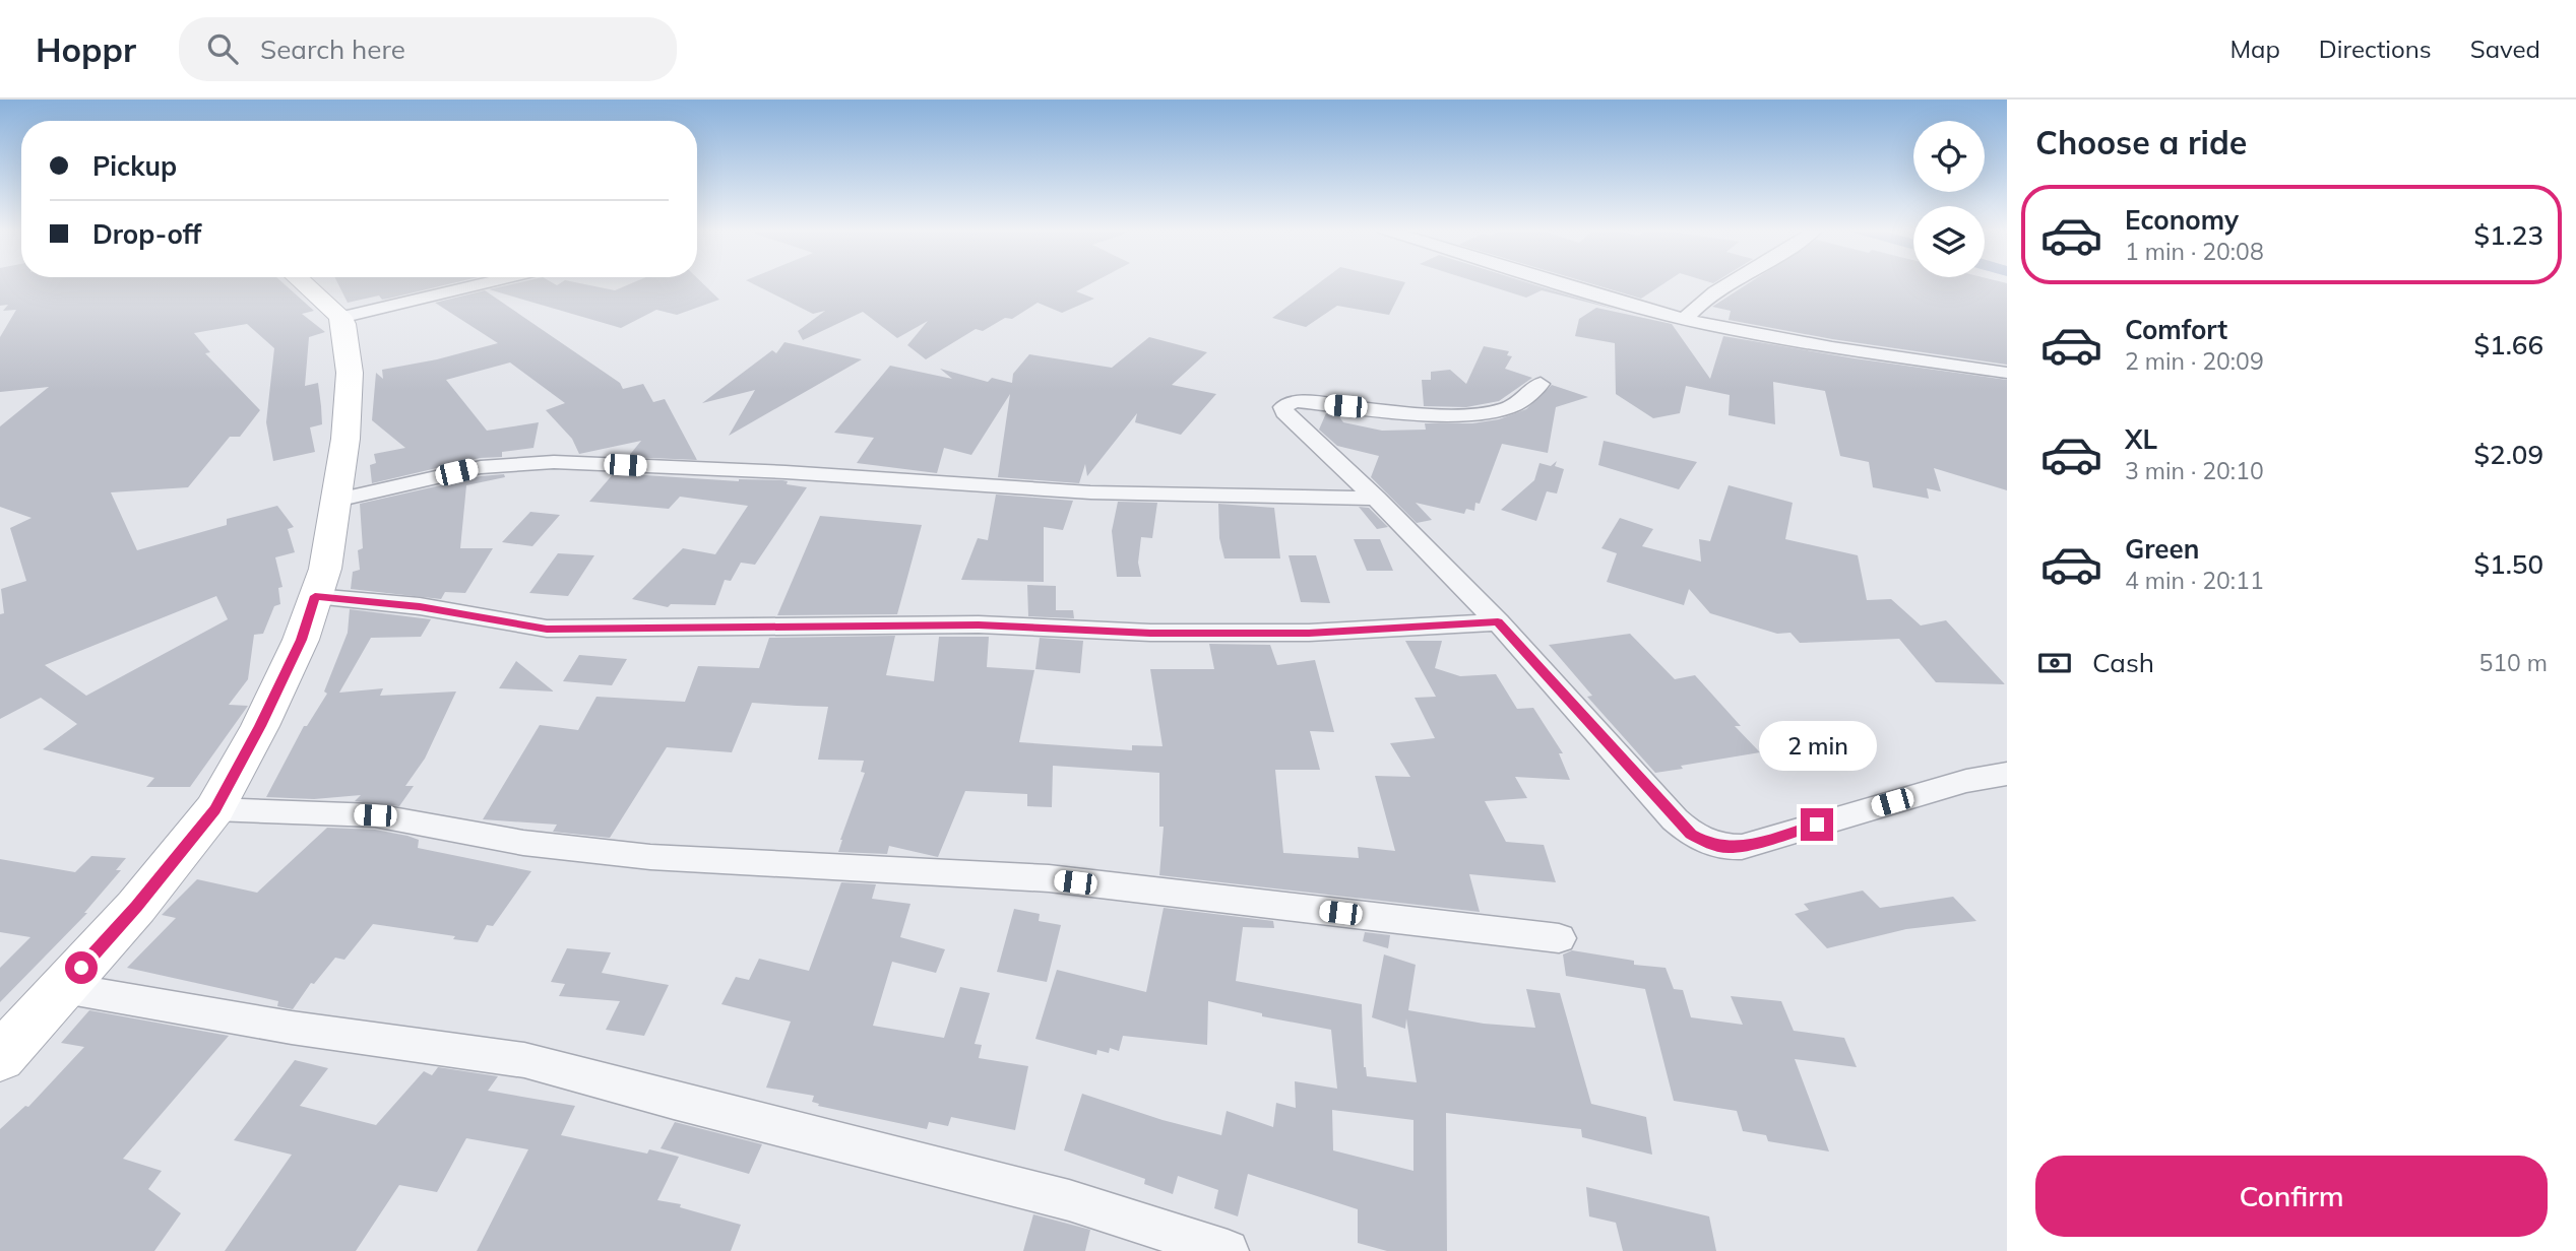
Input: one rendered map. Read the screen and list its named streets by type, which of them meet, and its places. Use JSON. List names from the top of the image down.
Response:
{
  "page": {
    "header": "Hoppr",
    "search": "Search here",
    "nav": ["Map", "Directions", "Saved"],
    "heading": "Choose a ride",
    "banner": ["Pickup", "Drop-off"],
    "list": [
      {
        "name": "Economy",
        "note": "1 min · 20:08",
        "value": "$1.23"
      },
      {
        "name": "Comfort",
        "note": "2 min · 20:09",
        "value": "$1.66"
      },
      {
        "name": "XL",
        "note": "3 min · 20:10",
        "value": "$2.09"
      },
      {
        "name": "Green",
        "note": "4 min · 20:11",
        "value": "$1.50"
      }
    ],
    "pay": ["Cash", "510 m"],
    "bubble": "2 min",
    "buttons": "Confirm"
  }
}
